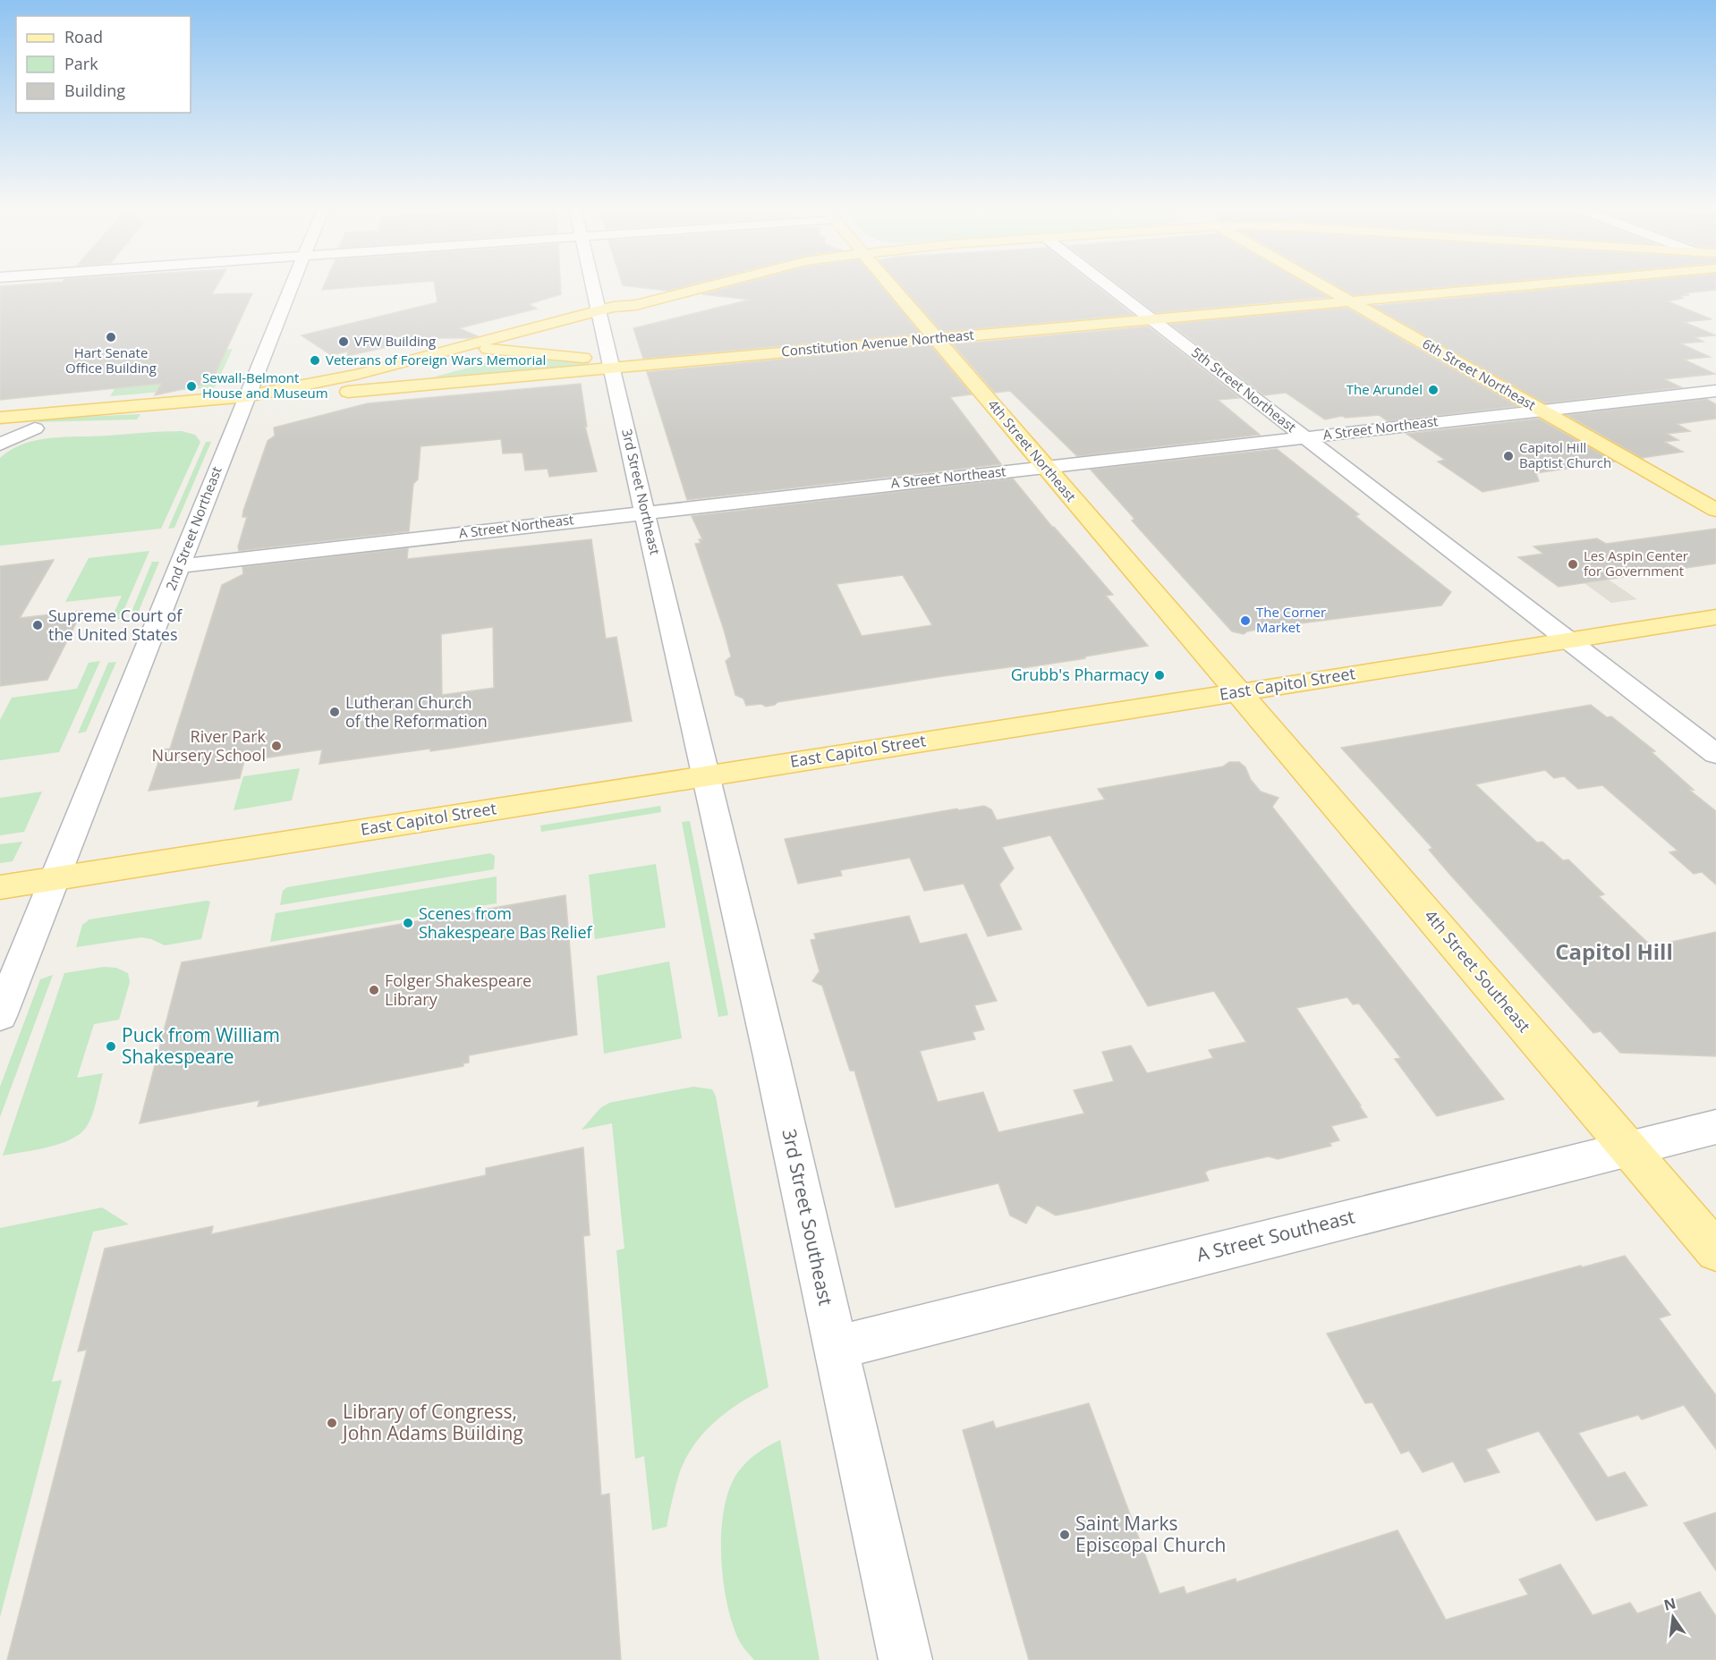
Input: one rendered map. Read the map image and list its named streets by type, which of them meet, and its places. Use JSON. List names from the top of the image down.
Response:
{
  "streets": {
    "main road": [
      "Constitution Avenue Northeast",
      "6th Street Northeast",
      "4th Street Northeast",
      "East Capitol Street",
      "4th Street Southeast"
    ],
    "street": [
      "5th Street Northeast",
      "A Street Northeast",
      "3rd Street Northeast",
      "2nd Street Northeast",
      "3rd Street Southeast",
      "A Street Southeast"
    ]
  },
  "crossings": [
    ["Constitution Avenue Northeast", "6th Street Northeast"],
    ["Constitution Avenue Northeast", "5th Street Northeast"],
    ["Constitution Avenue Northeast", "4th Street Northeast"],
    ["Constitution Avenue Northeast", "3rd Street Northeast"],
    ["6th Street Northeast", "A Street Northeast"],
    ["5th Street Northeast", "A Street Northeast"],
    ["5th Street Northeast", "East Capitol Street"],
    ["A Street Northeast", "4th Street Northeast"],
    ["A Street Northeast", "3rd Street Northeast"],
    ["A Street Northeast", "2nd Street Northeast"],
    ["4th Street Northeast", "East Capitol Street"],
    ["4th Street Northeast", "4th Street Southeast"],
    ["3rd Street Northeast", "East Capitol Street"],
    ["3rd Street Northeast", "3rd Street Southeast"],
    ["2nd Street Northeast", "East Capitol Street"],
    ["East Capitol Street", "4th Street Southeast"],
    ["East Capitol Street", "3rd Street Southeast"],
    ["4th Street Southeast", "A Street Southeast"],
    ["3rd Street Southeast", "A Street Southeast"]
  ],
  "districts": ["Capitol Hill"],
  "places": [
    "Hart Senate Office Building",
    "VFW Building",
    "Veterans of Foreign Wars Memorial",
    "Sewall-Belmont House and Museum",
    "The Arundel",
    "Capitol Hill Baptist Church",
    "Les Aspin Center for Government",
    "The Corner Market",
    "Supreme Court of the United States",
    "Grubb's Pharmacy",
    "Lutheran Church of the Reformation",
    "River Park Nursery School",
    "Scenes from Shakespeare Bas Relief",
    "Folger Shakespeare Library",
    "Puck from William Shakespeare",
    "Library of Congress, John Adams Building",
    "Saint Marks Episcopal Church"
  ],
  "legend": ["Road", "Park", "Building"],
  "north": "top"
}
